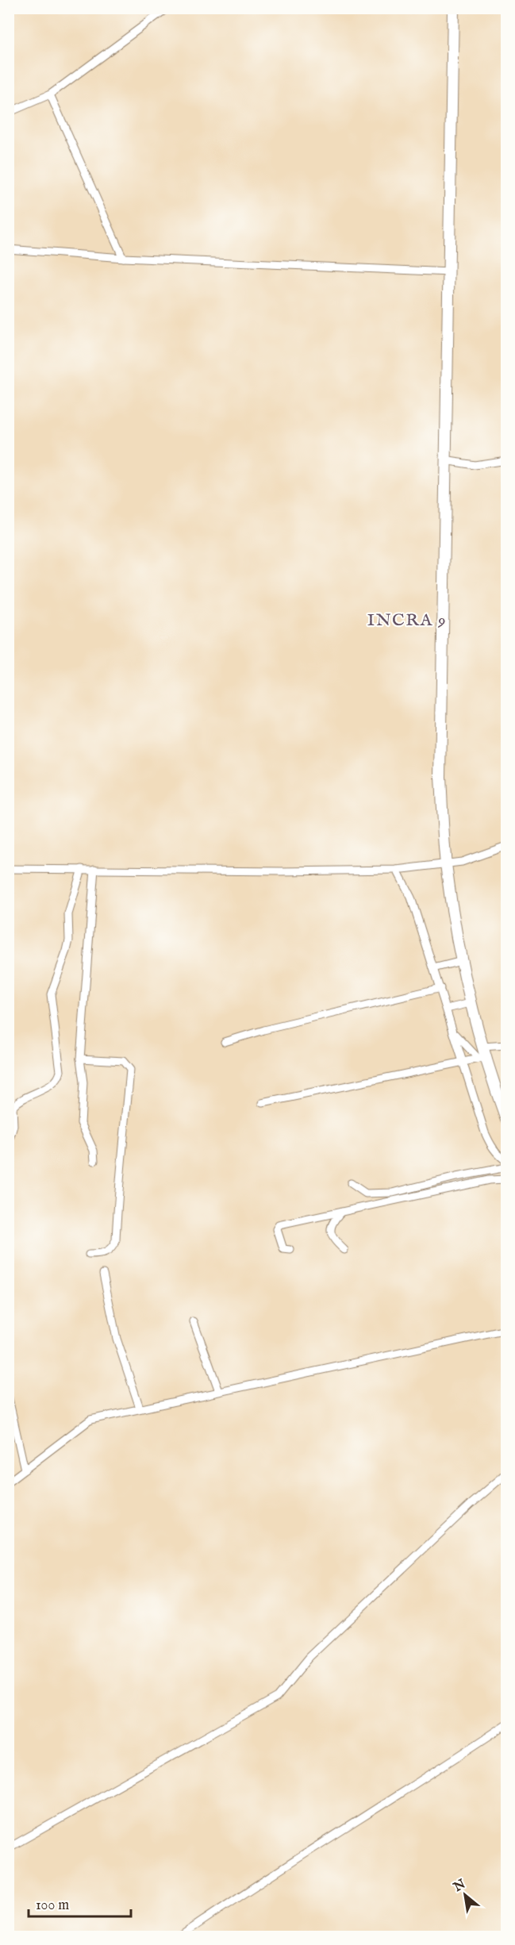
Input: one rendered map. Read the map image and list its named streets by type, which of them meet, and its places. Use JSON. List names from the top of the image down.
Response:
{
  "districts": ["INCRA 9"],
  "scale_bar": "100 m",
  "north": "top left"
}
